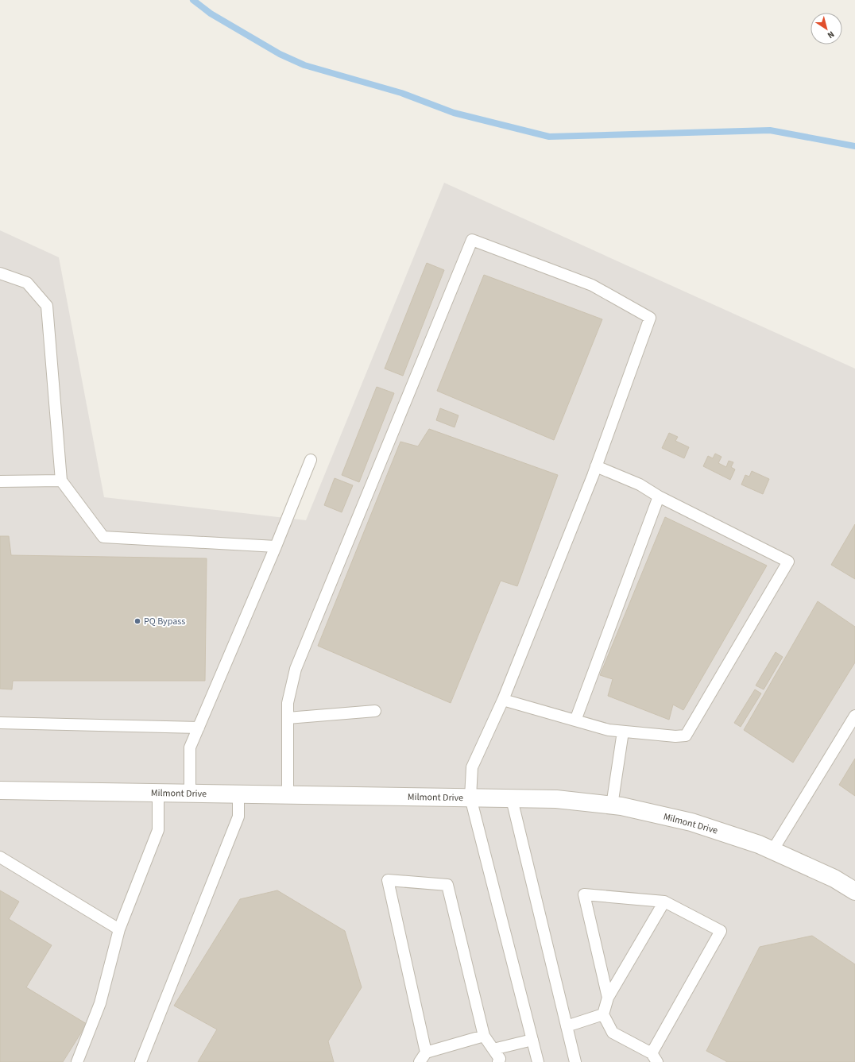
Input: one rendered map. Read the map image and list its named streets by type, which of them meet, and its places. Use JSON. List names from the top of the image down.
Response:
{
  "streets": {
    "street": ["Milmont Drive"]
  },
  "places": ["PQ Bypass"],
  "north": "bottom right"
}
